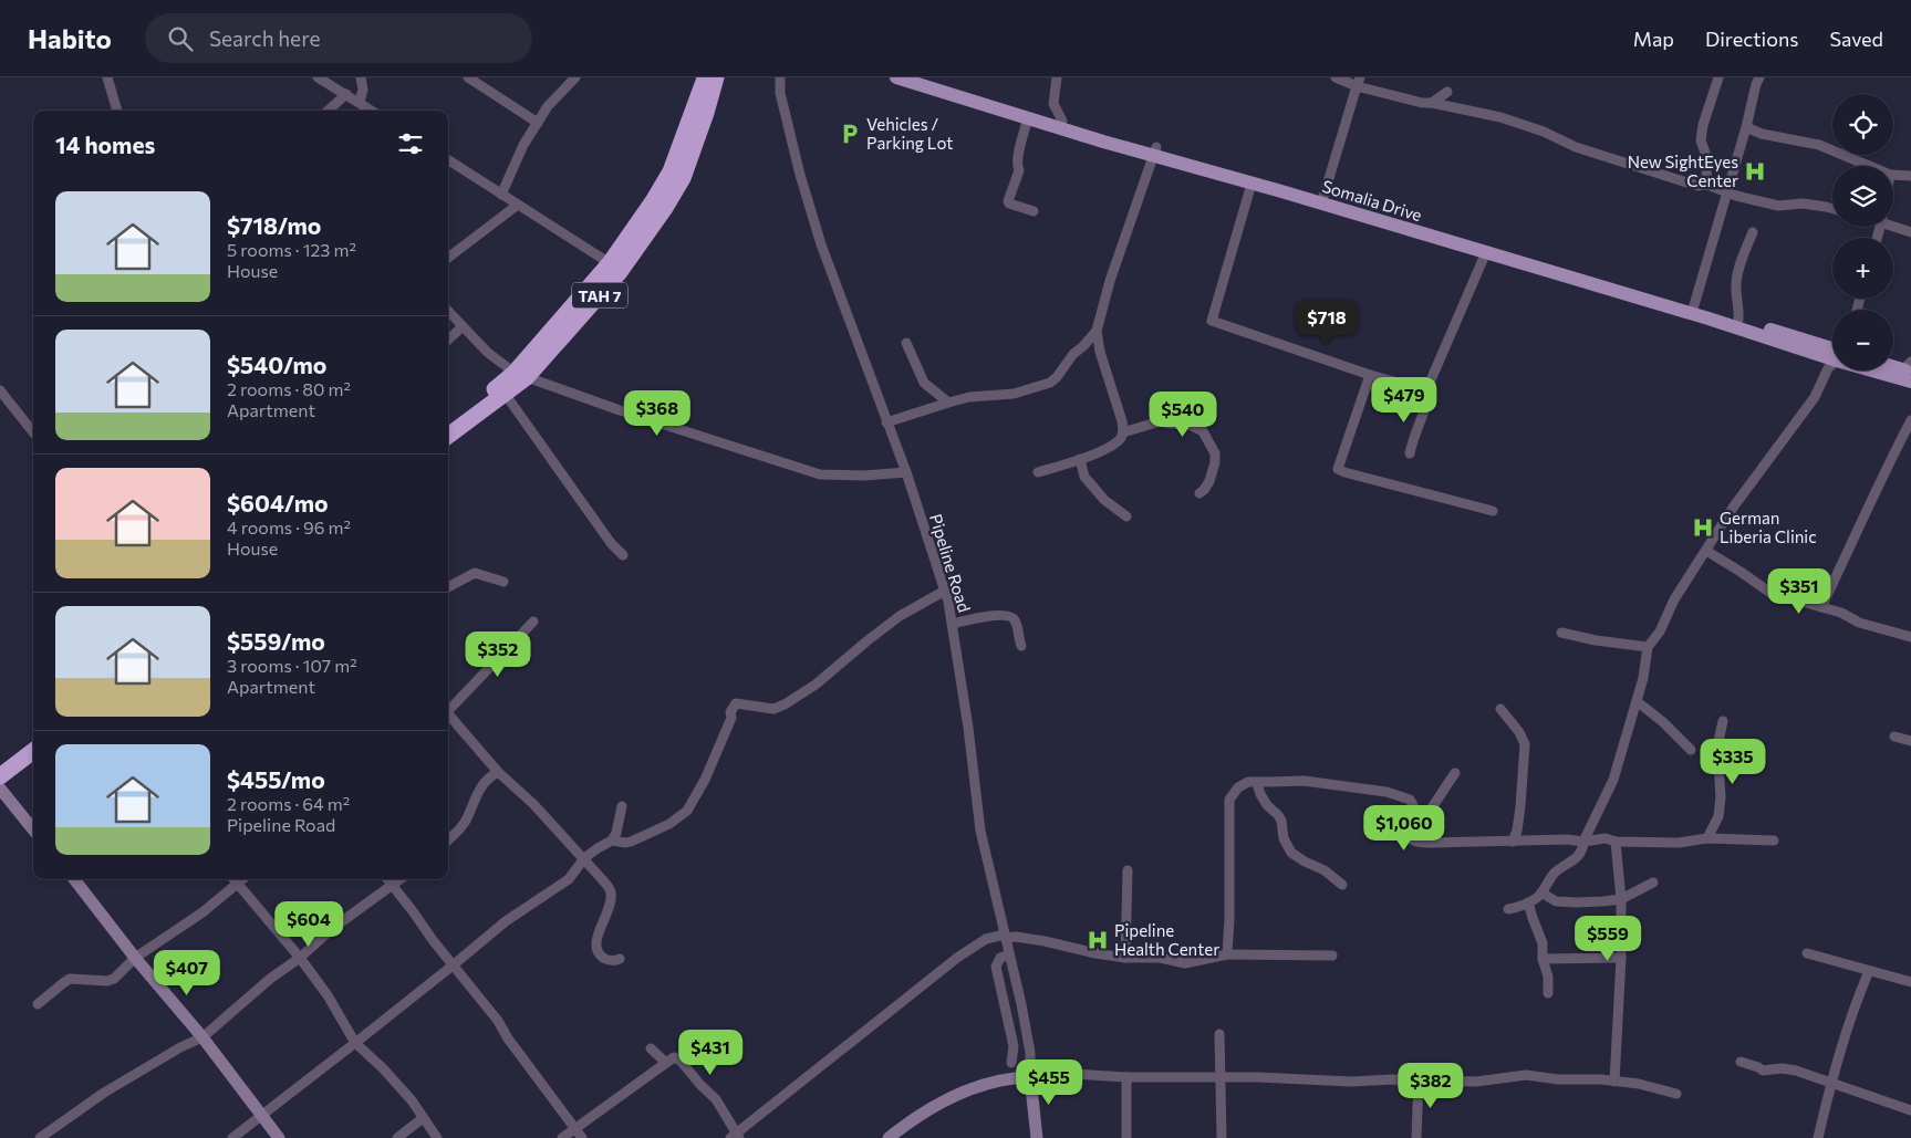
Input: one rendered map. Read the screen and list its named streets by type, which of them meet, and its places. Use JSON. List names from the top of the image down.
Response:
{
  "streets": {
    "highway": ["TAH 7"],
    "main road": ["Somalia Drive"],
    "street": ["Pipeline Road"]
  },
  "places": {
    "parking": ["Vehicles / Parking Lot"],
    "hospital": ["New SightEyes Center", "German Liberia Clinic", "Pipeline Health Center"]
  },
  "page": {
    "header": "Habito",
    "search": "Search here",
    "nav": ["Map", "Directions", "Saved"],
    "map_buttons": ["+", "−"],
    "heading": "14 homes",
    "list": [
      {
        "name": "$718/mo",
        "note": "5 rooms · 123 m² · House"
      },
      {
        "name": "$540/mo",
        "note": "2 rooms · 80 m² · Apartment"
      },
      {
        "name": "$604/mo",
        "note": "4 rooms · 96 m² · House"
      },
      {
        "name": "$559/mo",
        "note": "3 rooms · 107 m² · Apartment"
      },
      {
        "name": "$455/mo",
        "note": "2 rooms · 64 m² · Pipeline Road"
      }
    ],
    "price": [
      "$718",
      "$479",
      "$368",
      "$540",
      "$351",
      "$352",
      "$335",
      "$1,060",
      "$604",
      "$559",
      "$407",
      "$431",
      "$455",
      "$382"
    ]
  }
}
